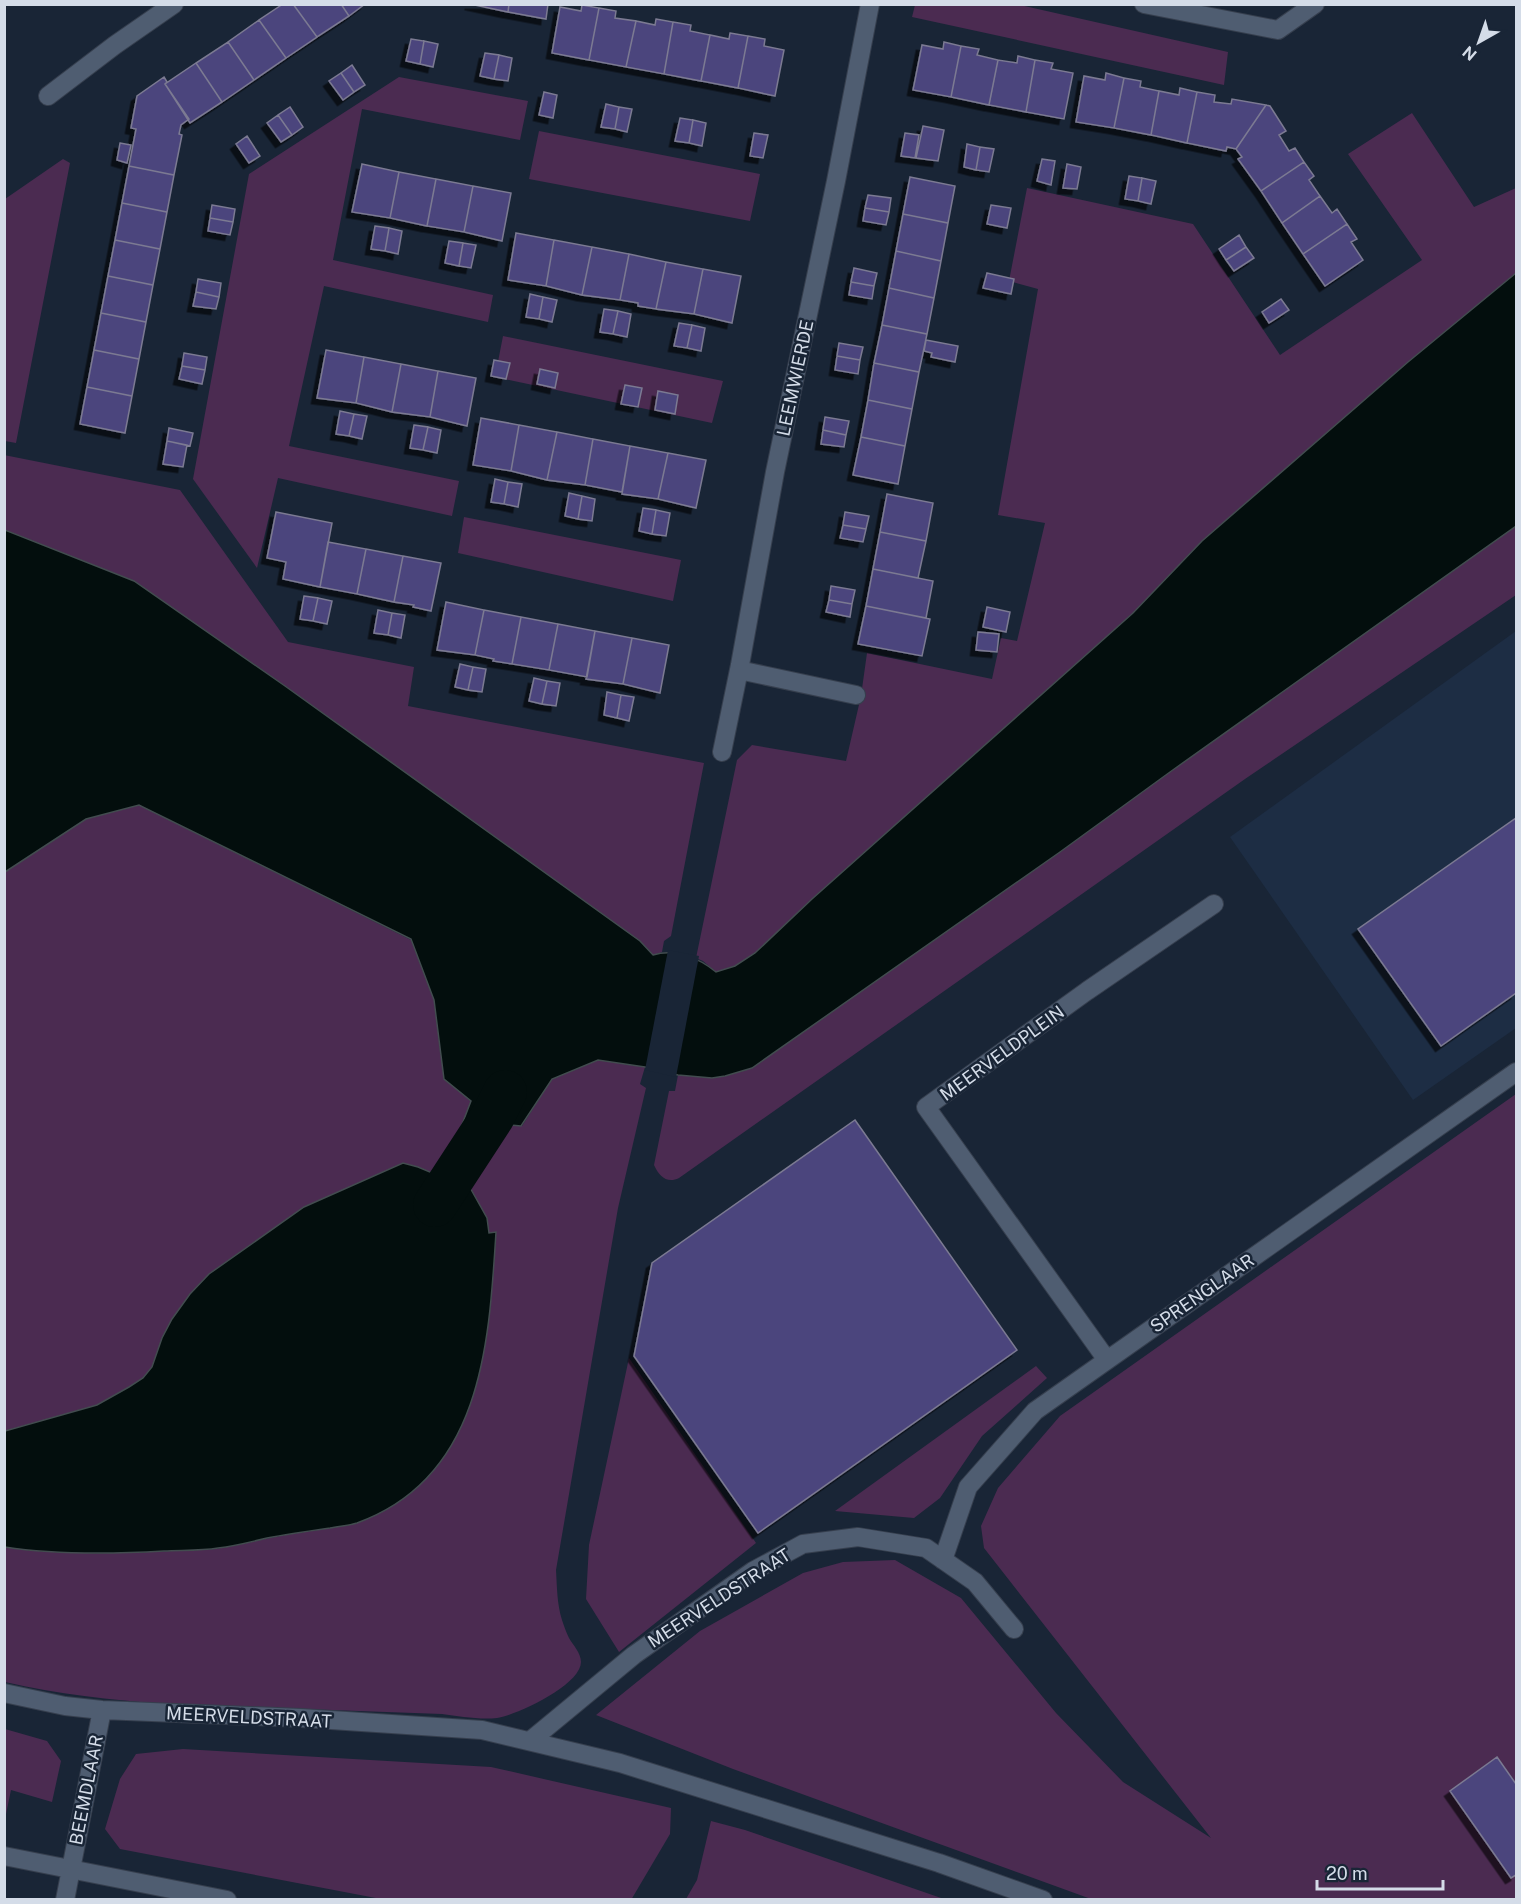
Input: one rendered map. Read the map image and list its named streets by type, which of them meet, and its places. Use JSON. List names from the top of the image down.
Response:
{
  "streets": {
    "street": [
      "LEEMWIERDE",
      "MEERVELDPLEIN",
      "SPRENGLAAR",
      "MEERVELDSTRAAT",
      "BEEMDLAAR"
    ]
  },
  "crossings": [
    ["MEERVELDPLEIN", "SPRENGLAAR"],
    ["SPRENGLAAR", "MEERVELDSTRAAT"],
    ["MEERVELDSTRAAT", "BEEMDLAAR"]
  ],
  "scale_bar": "20 m",
  "north": "bottom left"
}
